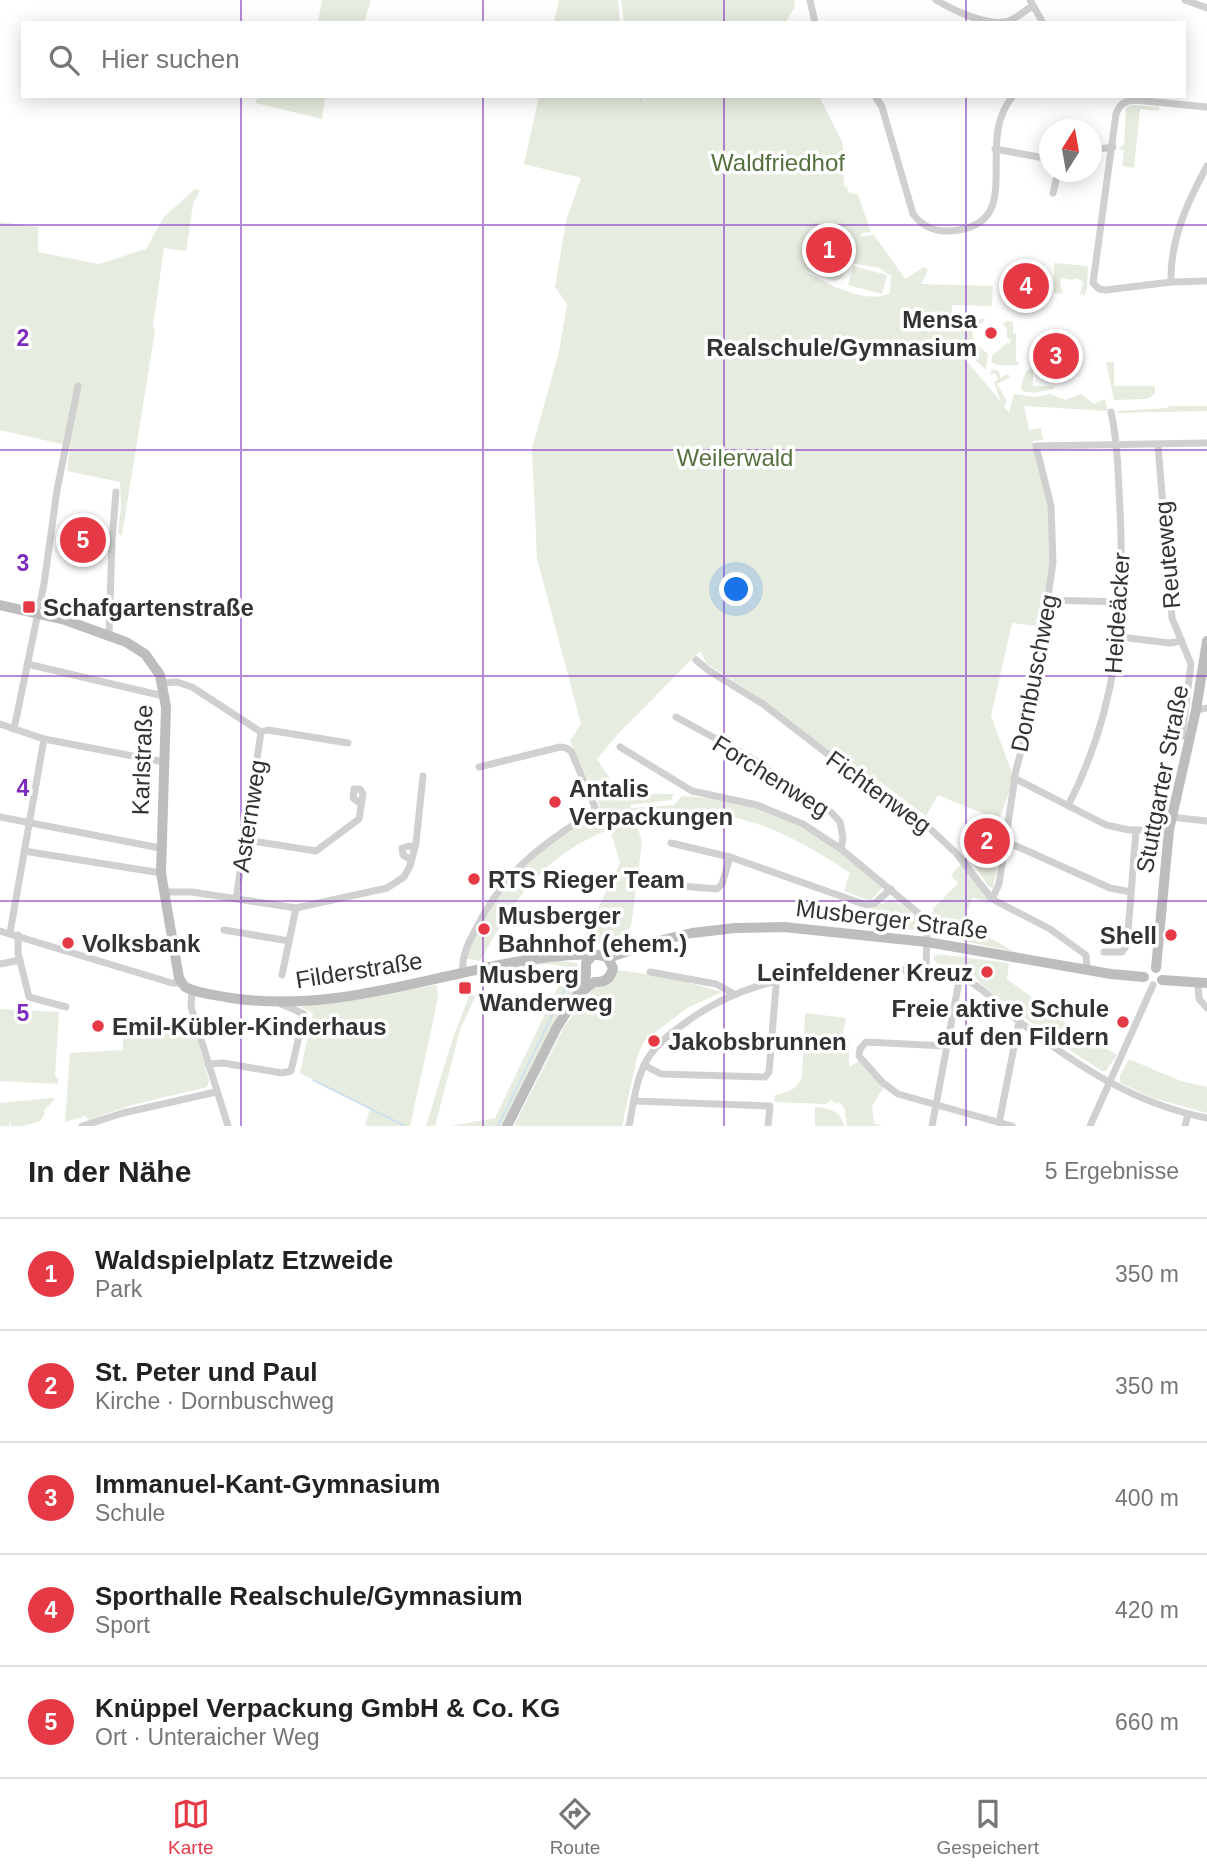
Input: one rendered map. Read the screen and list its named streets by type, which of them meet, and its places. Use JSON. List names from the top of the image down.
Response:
{
  "streets": {
    "main road": [
      "Karlstraße",
      "Stuttgarter Straße",
      "Musberger Straße",
      "Filderstraße"
    ],
    "street": [
      "Reuteweg",
      "Heideäcker",
      "Dornbuschweg",
      "Forchenweg",
      "Fichtenweg",
      "Asternweg"
    ]
  },
  "crossings": [
    ["Reuteweg", "Stuttgarter Straße"],
    ["Heideäcker", "Dornbuschweg"],
    ["Dornbuschweg", "Fichtenweg"],
    ["Karlstraße", "Filderstraße"],
    ["Stuttgarter Straße", "Musberger Straße"],
    ["Fichtenweg", "Musberger Straße"],
    ["Musberger Straße", "Filderstraße"]
  ],
  "parks": ["Waldfriedhof", "Weilerwald"],
  "places": {
    "other": [
      "Mensa Realschule/Gymnasium",
      "Antalis Verpackungen",
      "RTS Rieger Team",
      "Musberger Bahnhof (ehem.)",
      "Shell",
      "Volksbank",
      "Leinfeldener Kreuz",
      "Freie aktive Schule auf den Fildern",
      "Emil-Kübler-Kinderhaus",
      "Jakobsbrunnen"
    ],
    "transit": ["Schafgartenstraße", "Musberg Wanderweg"]
  },
  "north": "top",
  "page": {
    "search": "Hier suchen",
    "pins": [
      "1",
      "4",
      "3",
      "5",
      "2"
    ],
    "heading": ["In der Nähe", "5 Ergebnisse"],
    "list": [
      {
        "mark": "1",
        "name": "Waldspielplatz Etzweide",
        "note": "Park",
        "value": "350 m"
      },
      {
        "mark": "2",
        "name": "St. Peter und Paul",
        "note": "Kirche · Dornbuschweg",
        "value": "350 m"
      },
      {
        "mark": "3",
        "name": "Immanuel-Kant-Gymnasium",
        "note": "Schule",
        "value": "400 m"
      },
      {
        "mark": "4",
        "name": "Sporthalle Realschule/Gymnasium",
        "note": "Sport",
        "value": "420 m"
      },
      {
        "mark": "5",
        "name": "Knüppel Verpackung GmbH & Co. KG",
        "note": "Ort · Unteraicher Weg",
        "value": "660 m"
      }
    ],
    "nav": ["Karte", "Route", "Gespeichert"]
  },
  "grid": {
    "rows": [
      "2",
      "3",
      "4",
      "5"
    ]
  }
}
